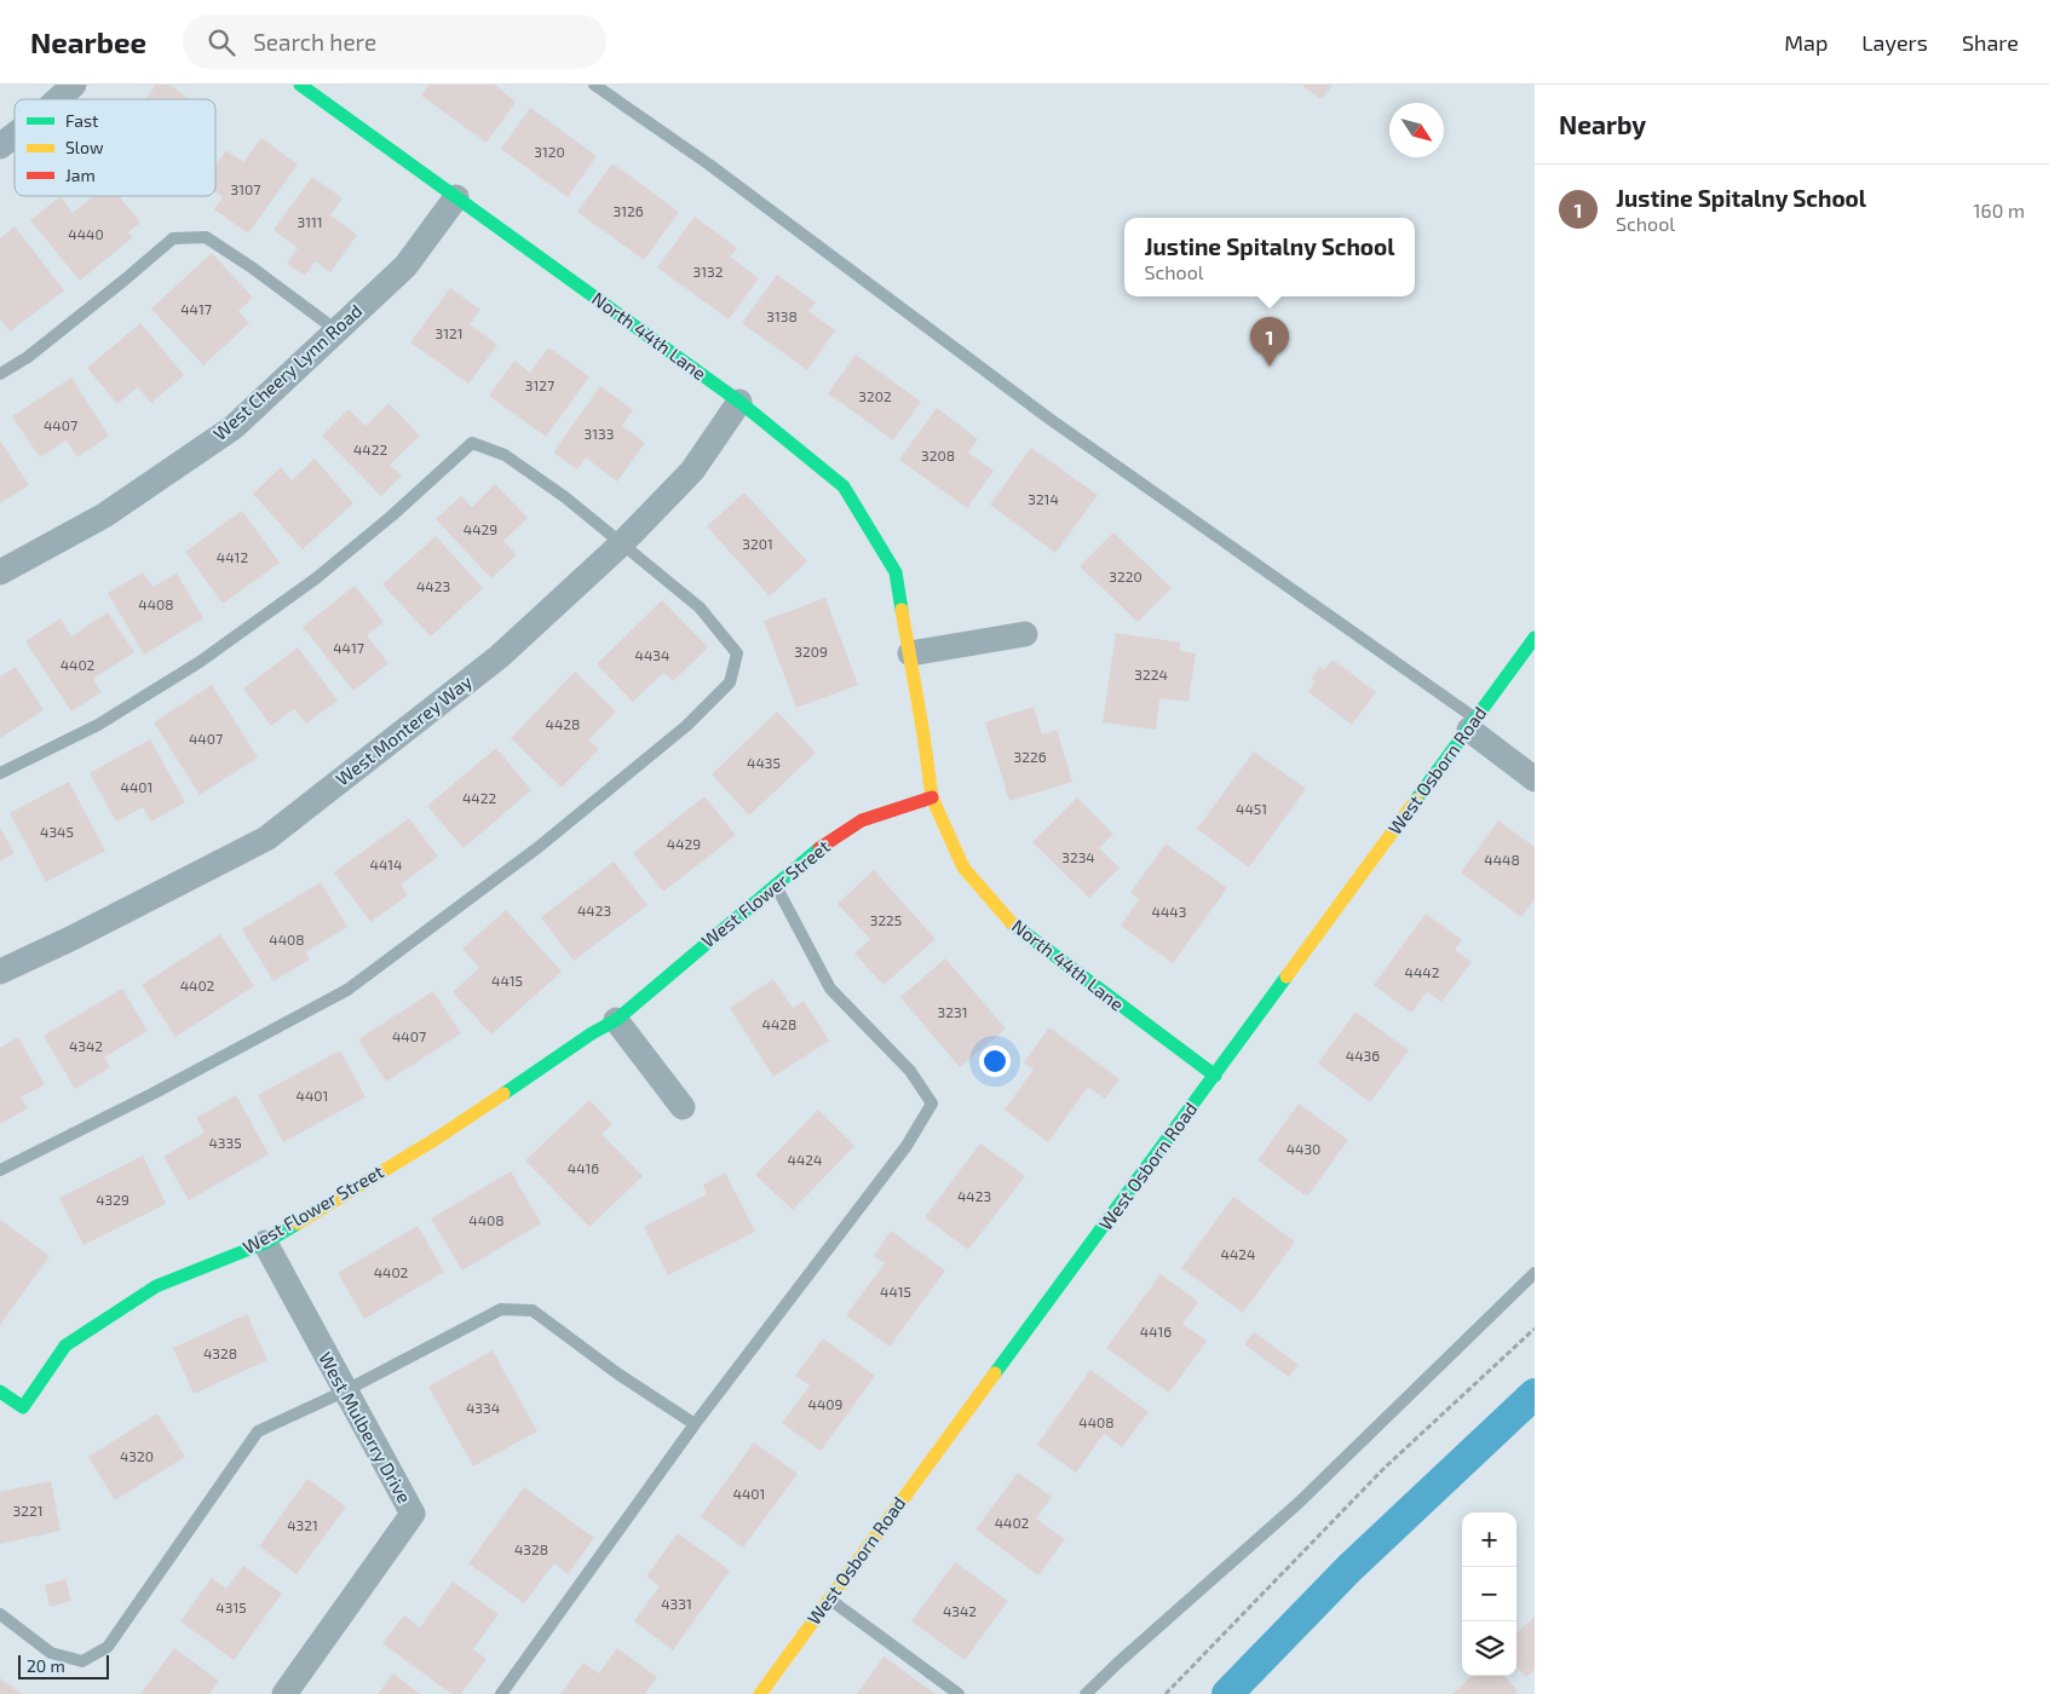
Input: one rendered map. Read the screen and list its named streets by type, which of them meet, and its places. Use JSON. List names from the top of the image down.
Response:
{
  "streets": {
    "street": [
      "North 44th Lane",
      "West Cheery Lynn Road",
      "West Monterey Way",
      "West Osborn Road",
      "West Flower Street",
      "West Mulberry Drive"
    ]
  },
  "crossings": [
    ["North 44th Lane", "West Cheery Lynn Road"],
    ["North 44th Lane", "West Monterey Way"],
    ["North 44th Lane", "West Osborn Road"],
    ["North 44th Lane", "West Flower Street"],
    ["West Flower Street", "West Mulberry Drive"]
  ],
  "house_numbers": [
    "3120",
    "3107",
    "3126",
    "3111",
    "4440",
    "3132",
    "4417",
    "3138",
    "3121",
    "3127",
    "3202",
    "4407",
    "3133",
    "4422",
    "3208",
    "3214",
    "4429",
    "3201",
    "4412",
    "3220",
    "4423",
    "4408",
    "4417",
    "3209",
    "4434",
    "4402",
    "3224",
    "4428",
    "4407",
    "3226",
    "4435",
    "4401",
    "4422",
    "4451",
    "4345",
    "4429",
    "3234",
    "4448",
    "4414",
    "4423",
    "4443",
    "3225",
    "4408",
    "4442",
    "4415",
    "4402",
    "3231",
    "4428",
    "4407",
    "4342",
    "4436",
    "4401",
    "4335",
    "4430",
    "4424",
    "4416",
    "4423",
    "4329",
    "4408",
    "4424",
    "4402",
    "4415",
    "4416",
    "4328",
    "4409",
    "4334",
    "4408",
    "4320",
    "4401",
    "3221",
    "4402",
    "4321",
    "4328",
    "4331",
    "4315",
    "4342"
  ],
  "legend": ["Fast", "Slow", "Jam"],
  "scale_bar": "20 m",
  "north": "bottom right",
  "page": {
    "header": "Nearbee",
    "search": "Search here",
    "nav": ["Map", "Layers", "Share"],
    "heading": "Nearby",
    "list": [
      {
        "mark": "1",
        "name": "Justine Spitalny School",
        "note": "School",
        "value": "160 m"
      }
    ],
    "popup": ["Justine Spitalny School", "School"],
    "pins": "1",
    "map_buttons": ["+", "−"],
    "scale": "20 m"
  }
}
